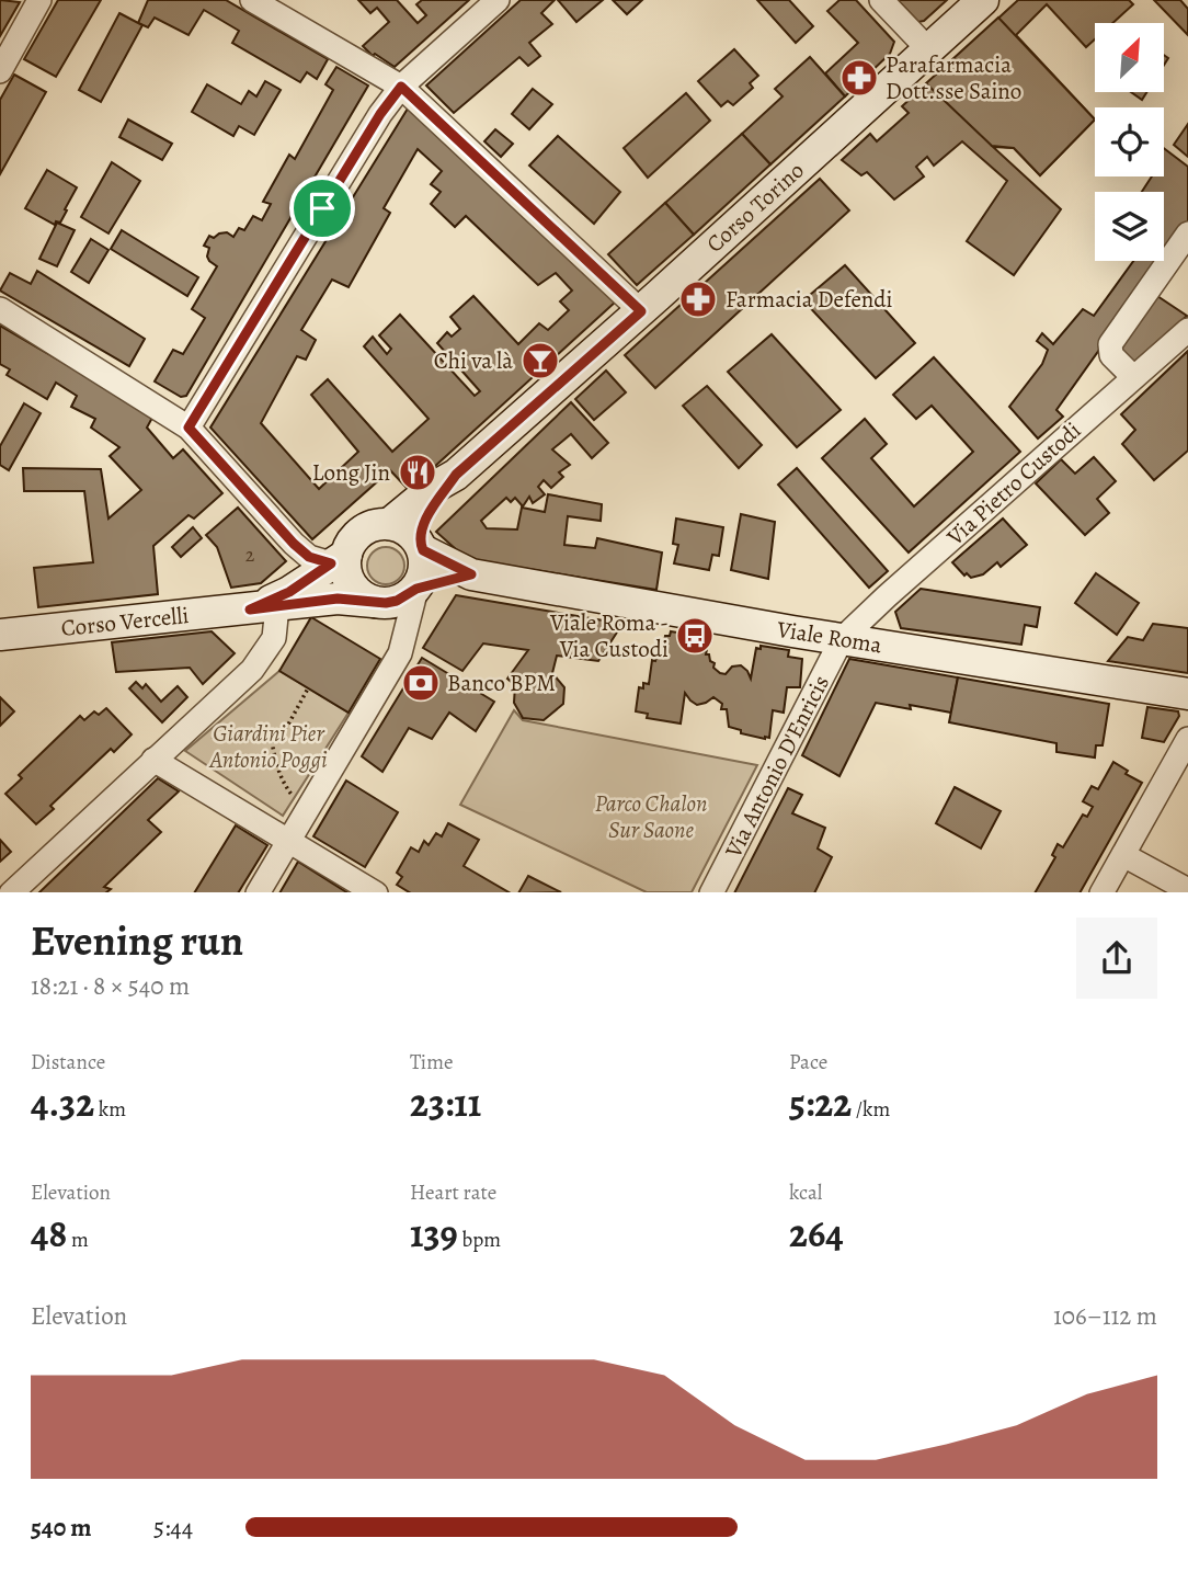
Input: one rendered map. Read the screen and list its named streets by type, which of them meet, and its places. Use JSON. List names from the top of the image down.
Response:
{
  "streets": {
    "main road": ["Corso Torino", "Corso Vercelli", "Viale Roma"],
    "street": ["Via Pietro Custodi", "Via Antonio D'Enricis"]
  },
  "crossings": [
    ["Corso Torino", "Corso Vercelli"],
    ["Corso Torino", "Viale Roma"],
    ["Via Pietro Custodi", "Viale Roma"],
    ["Via Pietro Custodi", "Via Antonio D'Enricis"],
    ["Corso Vercelli", "Viale Roma"],
    ["Viale Roma", "Via Antonio D'Enricis"]
  ],
  "parks": ["Giardini Pier Antonio Poggi", "Parco Chalon Sur Saone"],
  "places": {
    "pharmacy": ["Parafarmacia Dott.sse Saino", "Farmacia Defendi"],
    "bar": ["Chi va là"],
    "restaurant": ["Long Jin"],
    "bus stop": ["Viale Roma - Via Custodi"],
    "bank": ["Banco BPM"]
  },
  "house_numbers": ["2"],
  "north": "top right",
  "page": {
    "heading": ["Evening run", "18:21 · 8 × 540 m"],
    "stats": [
      ["Distance", "4.32 km"],
      ["Time", "23:11"],
      ["Pace", "5:22 /km"],
      ["Elevation", "48 m"],
      ["Heart rate", "139 bpm"],
      ["kcal", "264"]
    ],
    "chart": ["Elevation", "106–112 m"],
    "list": [
      {
        "name": "540 m",
        "note": "5:44"
      }
    ]
  }
}
